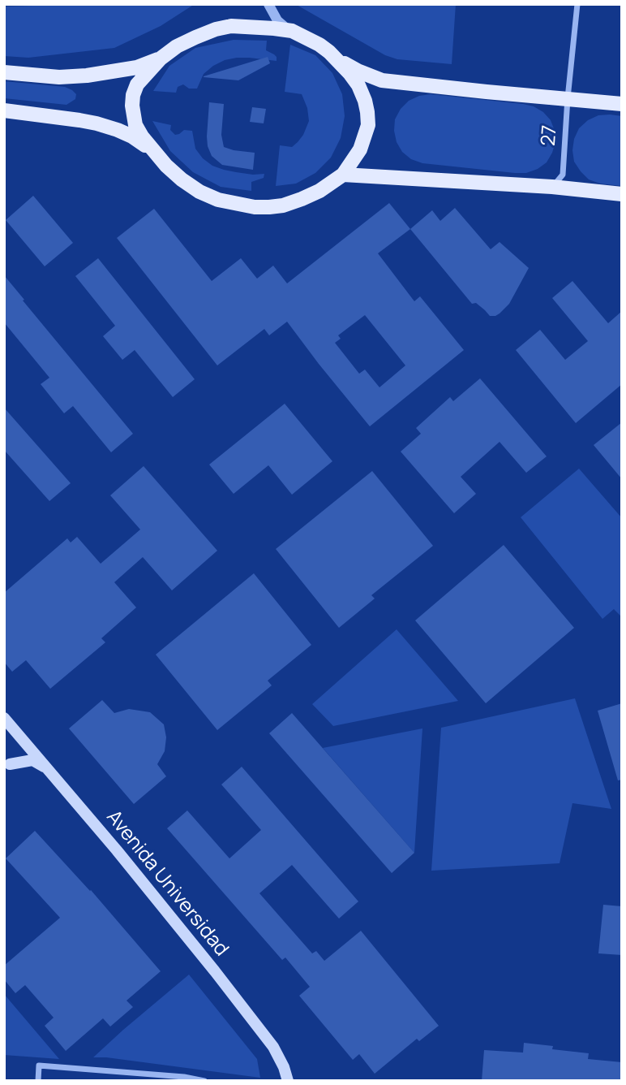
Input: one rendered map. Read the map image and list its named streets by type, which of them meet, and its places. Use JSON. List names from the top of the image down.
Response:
{
  "streets": {
    "main road": ["Avenida Universidad"],
    "street": ["27"]
  }
}
